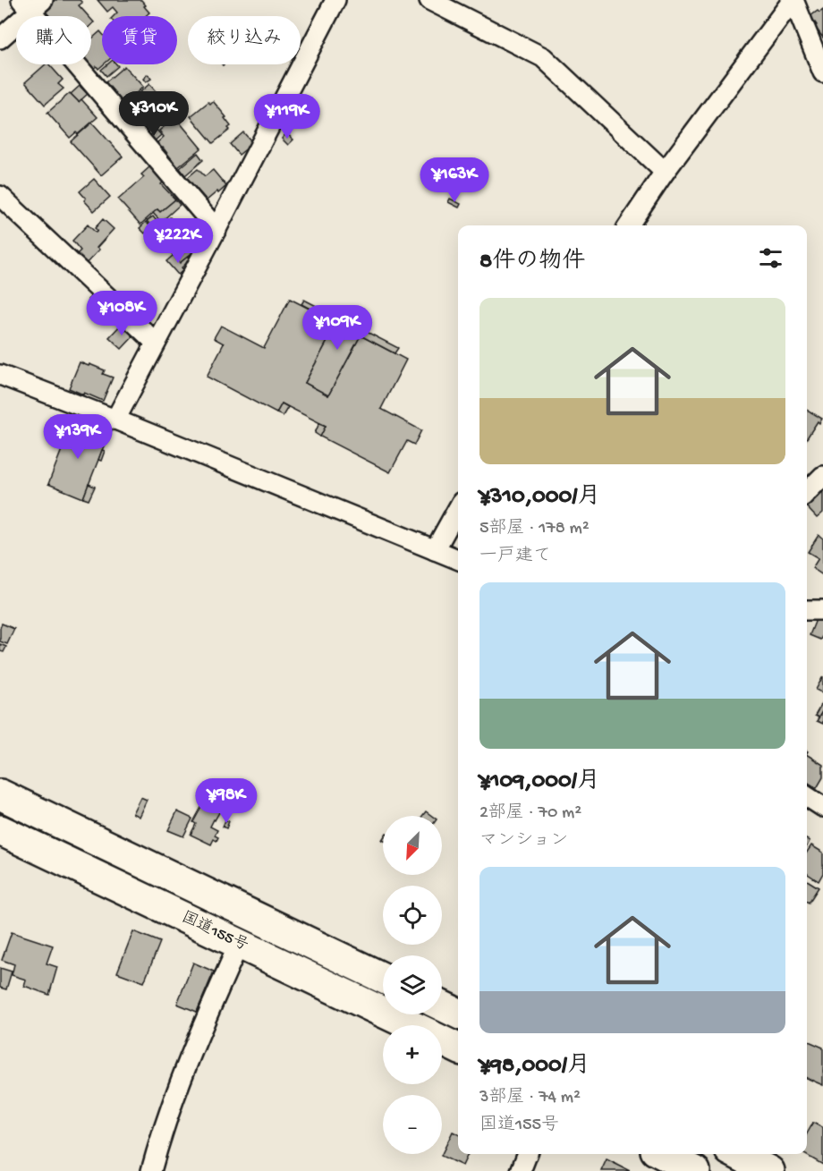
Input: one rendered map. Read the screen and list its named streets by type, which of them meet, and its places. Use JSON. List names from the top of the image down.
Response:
{
  "streets": {
    "highway": ["国道155号"]
  },
  "north": "bottom left",
  "page": {
    "chip": ["購入", "賃貸", "絞り込み"],
    "price": [
      "¥310K",
      "¥119K",
      "¥163K",
      "¥222K",
      "¥108K",
      "¥109K",
      "¥139K",
      "¥98K"
    ],
    "heading": "8件の物件",
    "list": [
      {
        "name": "¥310,000/月",
        "note": "5部屋 · 178 m² · 一戸建て"
      },
      {
        "name": "¥109,000/月",
        "note": "2部屋 · 70 m² · マンション"
      },
      {
        "name": "¥98,000/月",
        "note": "3部屋 · 74 m² · 国道155号"
      }
    ],
    "map_buttons": ["+", "−"]
  }
}
